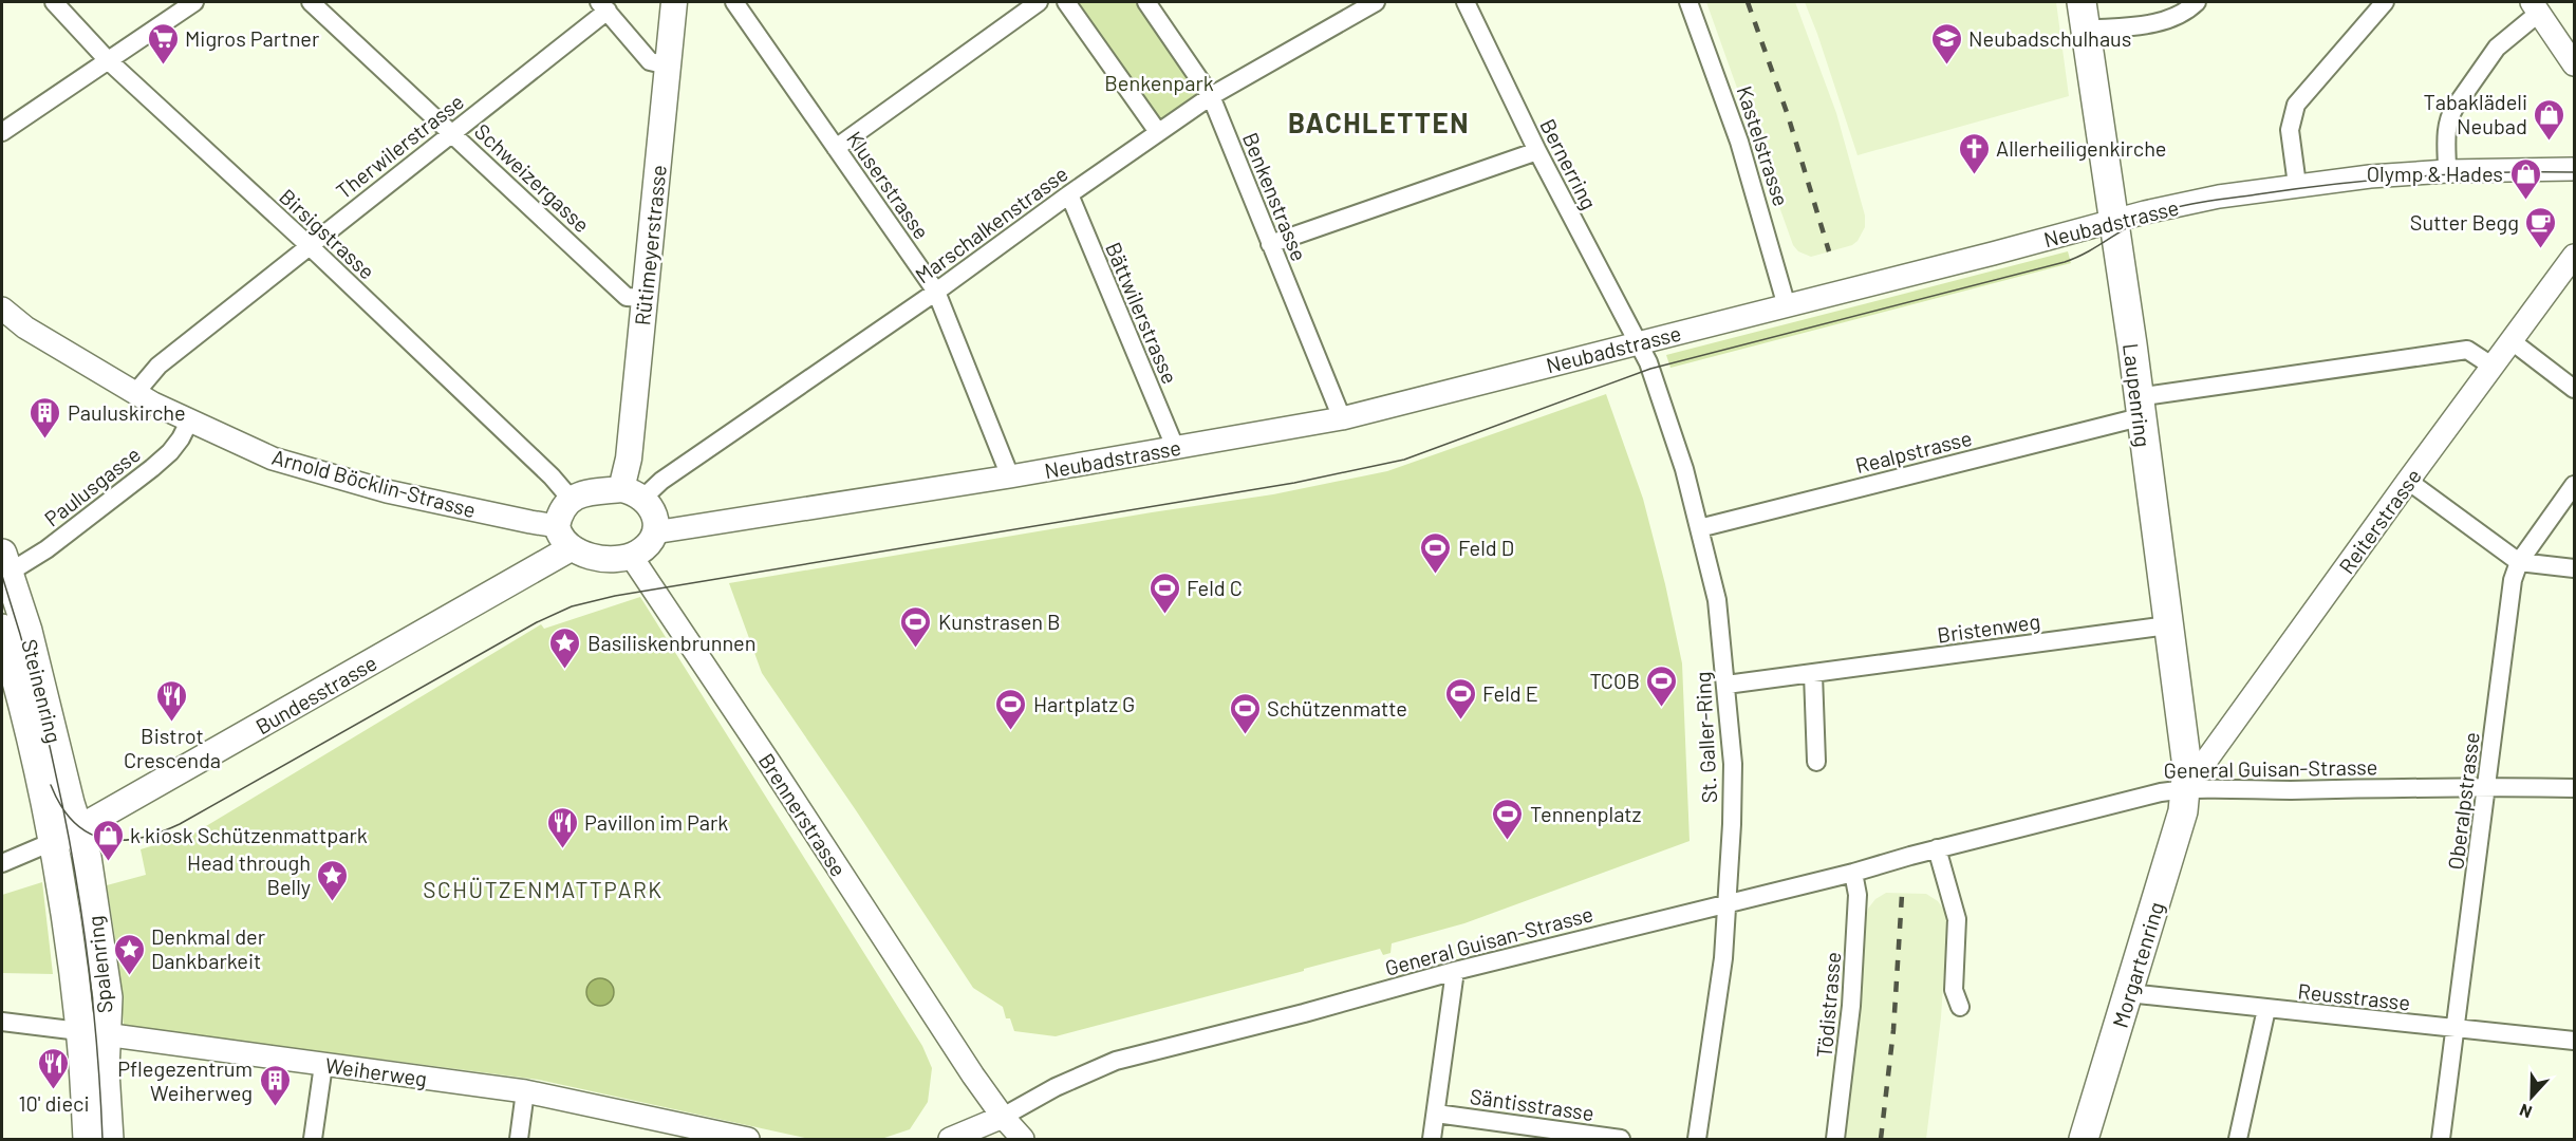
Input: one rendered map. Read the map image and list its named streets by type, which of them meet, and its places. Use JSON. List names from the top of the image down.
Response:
{
  "streets": {
    "main road": [
      "Rütimeyerstrasse",
      "Laupenring",
      "Steinenring",
      "Bundesstrasse",
      "Spalenring",
      "Morgartenring"
    ],
    "street": [
      "Therwilerstrasse",
      "Kastelstrasse",
      "Bernerring",
      "Schweizergasse",
      "Kluserstrasse",
      "Benkenstrasse",
      "Neubadstrasse",
      "Marschalkenstrasse",
      "Birsigstrasse",
      "Bättwilerstrasse",
      "Realpstrasse",
      "Arnold Böcklin-Strasse",
      "Paulusgasse",
      "Reiterstrasse",
      "Bristenweg",
      "St. Galler-Ring",
      "General Guisan-Strasse",
      "Oberalpstrasse",
      "Brennerstrasse",
      "Reusstrasse",
      "Tödistrasse",
      "Weiherweg",
      "Säntisstrasse"
    ]
  },
  "crossings": [
    ["Therwilerstrasse", "Schweizergasse"],
    ["Therwilerstrasse", "Birsigstrasse"],
    ["Therwilerstrasse", "Arnold Böcklin-Strasse"],
    ["Kastelstrasse", "Neubadstrasse"],
    ["Bernerring", "Neubadstrasse"],
    ["Bernerring", "St. Galler-Ring"],
    ["Schweizergasse", "Rütimeyerstrasse"],
    ["Kluserstrasse", "Neubadstrasse"],
    ["Kluserstrasse", "Marschalkenstrasse"],
    ["Benkenstrasse", "Neubadstrasse"],
    ["Benkenstrasse", "Marschalkenstrasse"],
    ["Neubadstrasse", "Marschalkenstrasse"],
    ["Neubadstrasse", "Birsigstrasse"],
    ["Neubadstrasse", "Rütimeyerstrasse"],
    ["Neubadstrasse", "Bättwilerstrasse"],
    ["Neubadstrasse", "Laupenring"],
    ["Neubadstrasse", "Arnold Böcklin-Strasse"],
    ["Neubadstrasse", "Bundesstrasse"],
    ["Neubadstrasse", "St. Galler-Ring"],
    ["Neubadstrasse", "Brennerstrasse"],
    ["Marschalkenstrasse", "Birsigstrasse"],
    ["Marschalkenstrasse", "Rütimeyerstrasse"],
    ["Marschalkenstrasse", "Bättwilerstrasse"],
    ["Marschalkenstrasse", "Arnold Böcklin-Strasse"],
    ["Marschalkenstrasse", "Bundesstrasse"],
    ["Marschalkenstrasse", "Brennerstrasse"],
    ["Birsigstrasse", "Rütimeyerstrasse"],
    ["Birsigstrasse", "Arnold Böcklin-Strasse"],
    ["Birsigstrasse", "Bundesstrasse"],
    ["Birsigstrasse", "Brennerstrasse"],
    ["Rütimeyerstrasse", "Arnold Böcklin-Strasse"],
    ["Rütimeyerstrasse", "Bundesstrasse"],
    ["Rütimeyerstrasse", "Brennerstrasse"],
    ["Laupenring", "Realpstrasse"],
    ["Laupenring", "Reiterstrasse"],
    ["Laupenring", "Bristenweg"],
    ["Laupenring", "General Guisan-Strasse"],
    ["Laupenring", "Morgartenring"],
    ["Realpstrasse", "Reiterstrasse"],
    ["Realpstrasse", "St. Galler-Ring"],
    ["Arnold Böcklin-Strasse", "Paulusgasse"],
    ["Arnold Böcklin-Strasse", "Bundesstrasse"],
    ["Arnold Böcklin-Strasse", "Brennerstrasse"],
    ["Paulusgasse", "Steinenring"],
    ["Reiterstrasse", "General Guisan-Strasse"],
    ["Reiterstrasse", "Morgartenring"],
    ["Bristenweg", "St. Galler-Ring"],
    ["Steinenring", "Bundesstrasse"],
    ["Steinenring", "Spalenring"],
    ["Bundesstrasse", "Brennerstrasse"],
    ["Bundesstrasse", "Spalenring"],
    ["St. Galler-Ring", "General Guisan-Strasse"],
    ["General Guisan-Strasse", "Oberalpstrasse"],
    ["General Guisan-Strasse", "Brennerstrasse"],
    ["General Guisan-Strasse", "Morgartenring"],
    ["General Guisan-Strasse", "Tödistrasse"],
    ["Oberalpstrasse", "Reusstrasse"],
    ["Spalenring", "Weiherweg"],
    ["Morgartenring", "Reusstrasse"]
  ],
  "districts": ["BACHLETTEN", "SCHÜTZENMATTPARK"],
  "parks": ["Benkenpark"],
  "places": {
    "supermarket": ["Migros Partner"],
    "school or university": ["Neubadschulhaus"],
    "shop": ["Tabaklädeli Neubad", "Olymp & Hades", "k kiosk Schützenmattpark"],
    "church": ["Allerheiligenkirche"],
    "cafe": ["Sutter Begg"],
    "building": ["Pauluskirche", "Pflegezentrum Weiherweg"],
    "sports": [
      "Feld D",
      "Feld C",
      "Kunstrasen B",
      "TCOB",
      "Feld E",
      "Hartplatz G",
      "Schützenmatte",
      "Tennenplatz"
    ],
    "place": ["Basiliskenbrunnen", "Head through Belly", "Denkmal der Dankbarkeit"],
    "restaurant": ["Bistrot Crescenda", "Pavillon im Park", "10' dieci"]
  },
  "north": "bottom"
}
